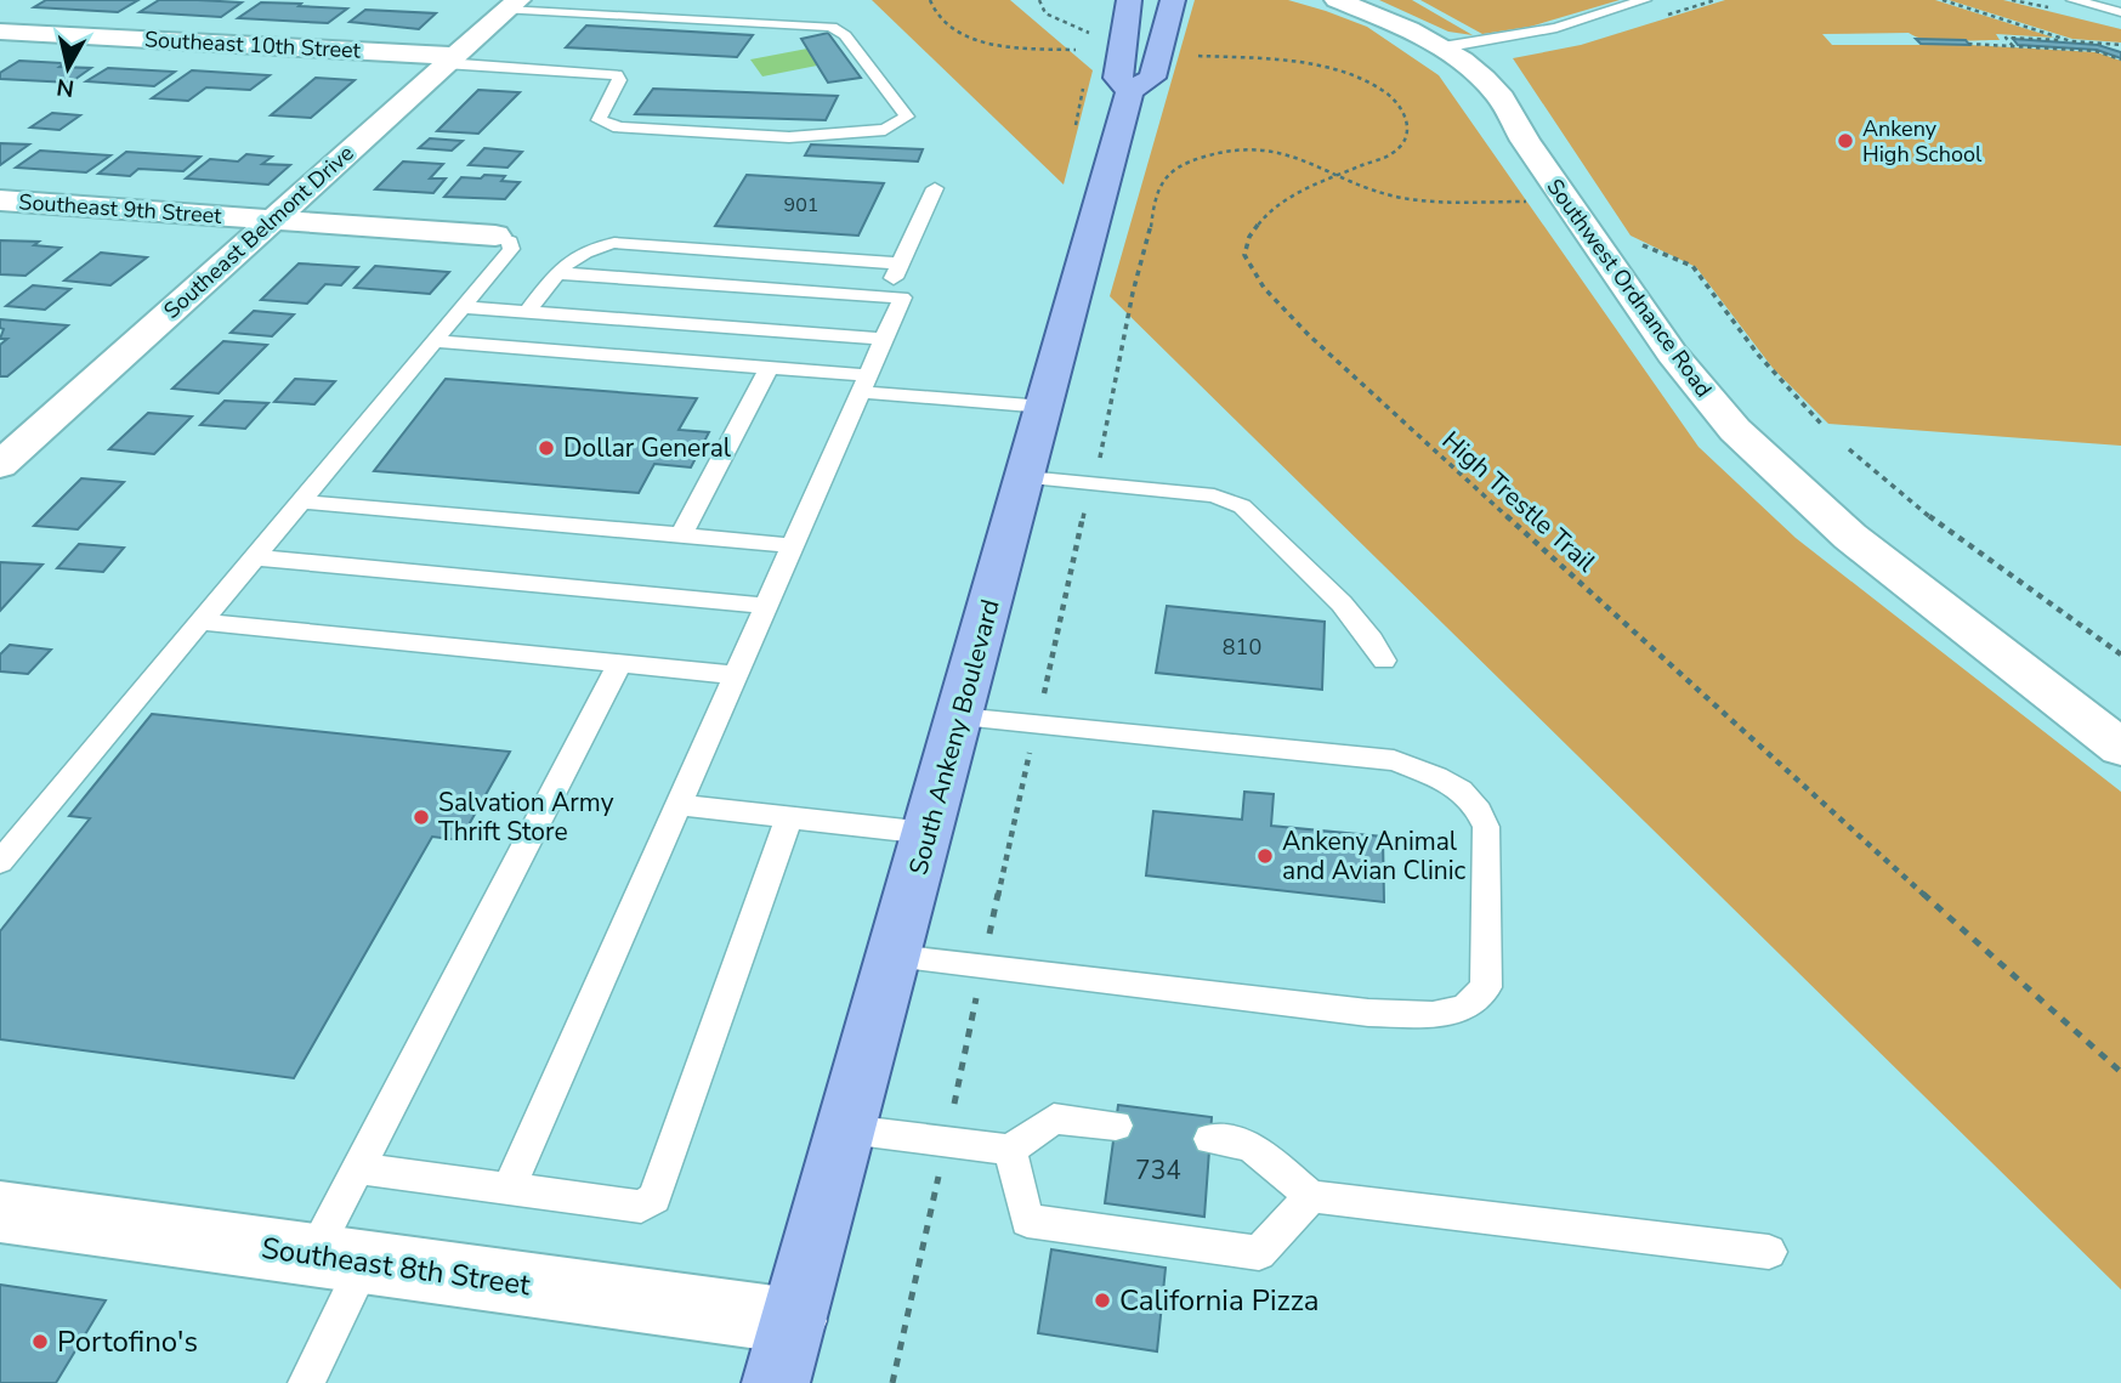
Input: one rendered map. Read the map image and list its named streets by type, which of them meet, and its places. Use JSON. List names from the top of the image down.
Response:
{
  "streets": {
    "main road": ["South Ankeny Boulevard"],
    "street": [
      "Southeast 10th Street",
      "Southeast 9th Street",
      "Southeast Belmont Drive",
      "Southwest Ordnance Road",
      "Southeast 8th Street"
    ],
    "path": ["High Trestle Trail"]
  },
  "crossings": [
    ["Southeast 10th Street", "Southeast Belmont Drive"],
    ["Southeast 9th Street", "Southeast Belmont Drive"],
    ["South Ankeny Boulevard", "Southeast 8th Street"]
  ],
  "places": [
    "Ankeny High School",
    "Dollar General",
    "Salvation Army Thrift Store",
    "Ankeny Animal and Avian Clinic",
    "California Pizza",
    "Portofino's"
  ],
  "house_numbers": ["901", "810", "734"],
  "north": "bottom"
}
